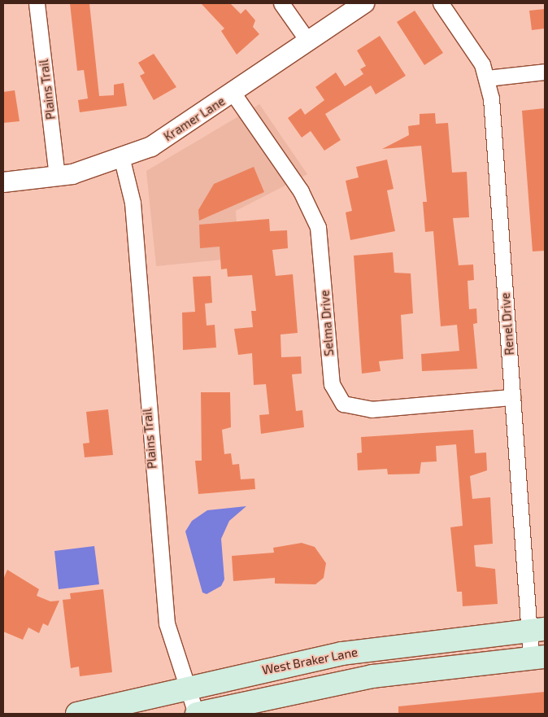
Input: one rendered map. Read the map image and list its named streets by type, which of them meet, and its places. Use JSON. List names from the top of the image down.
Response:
{
  "streets": {
    "main road": ["West Braker Lane"],
    "street": [
      "Plains Trail",
      "Kramer Lane",
      "Selma Drive",
      "Renel Drive"
    ]
  },
  "crossings": [
    ["Plains Trail", "Kramer Lane"],
    ["Plains Trail", "West Braker Lane"],
    ["Kramer Lane", "Selma Drive"],
    ["Selma Drive", "Renel Drive"],
    ["Renel Drive", "West Braker Lane"]
  ]
}
